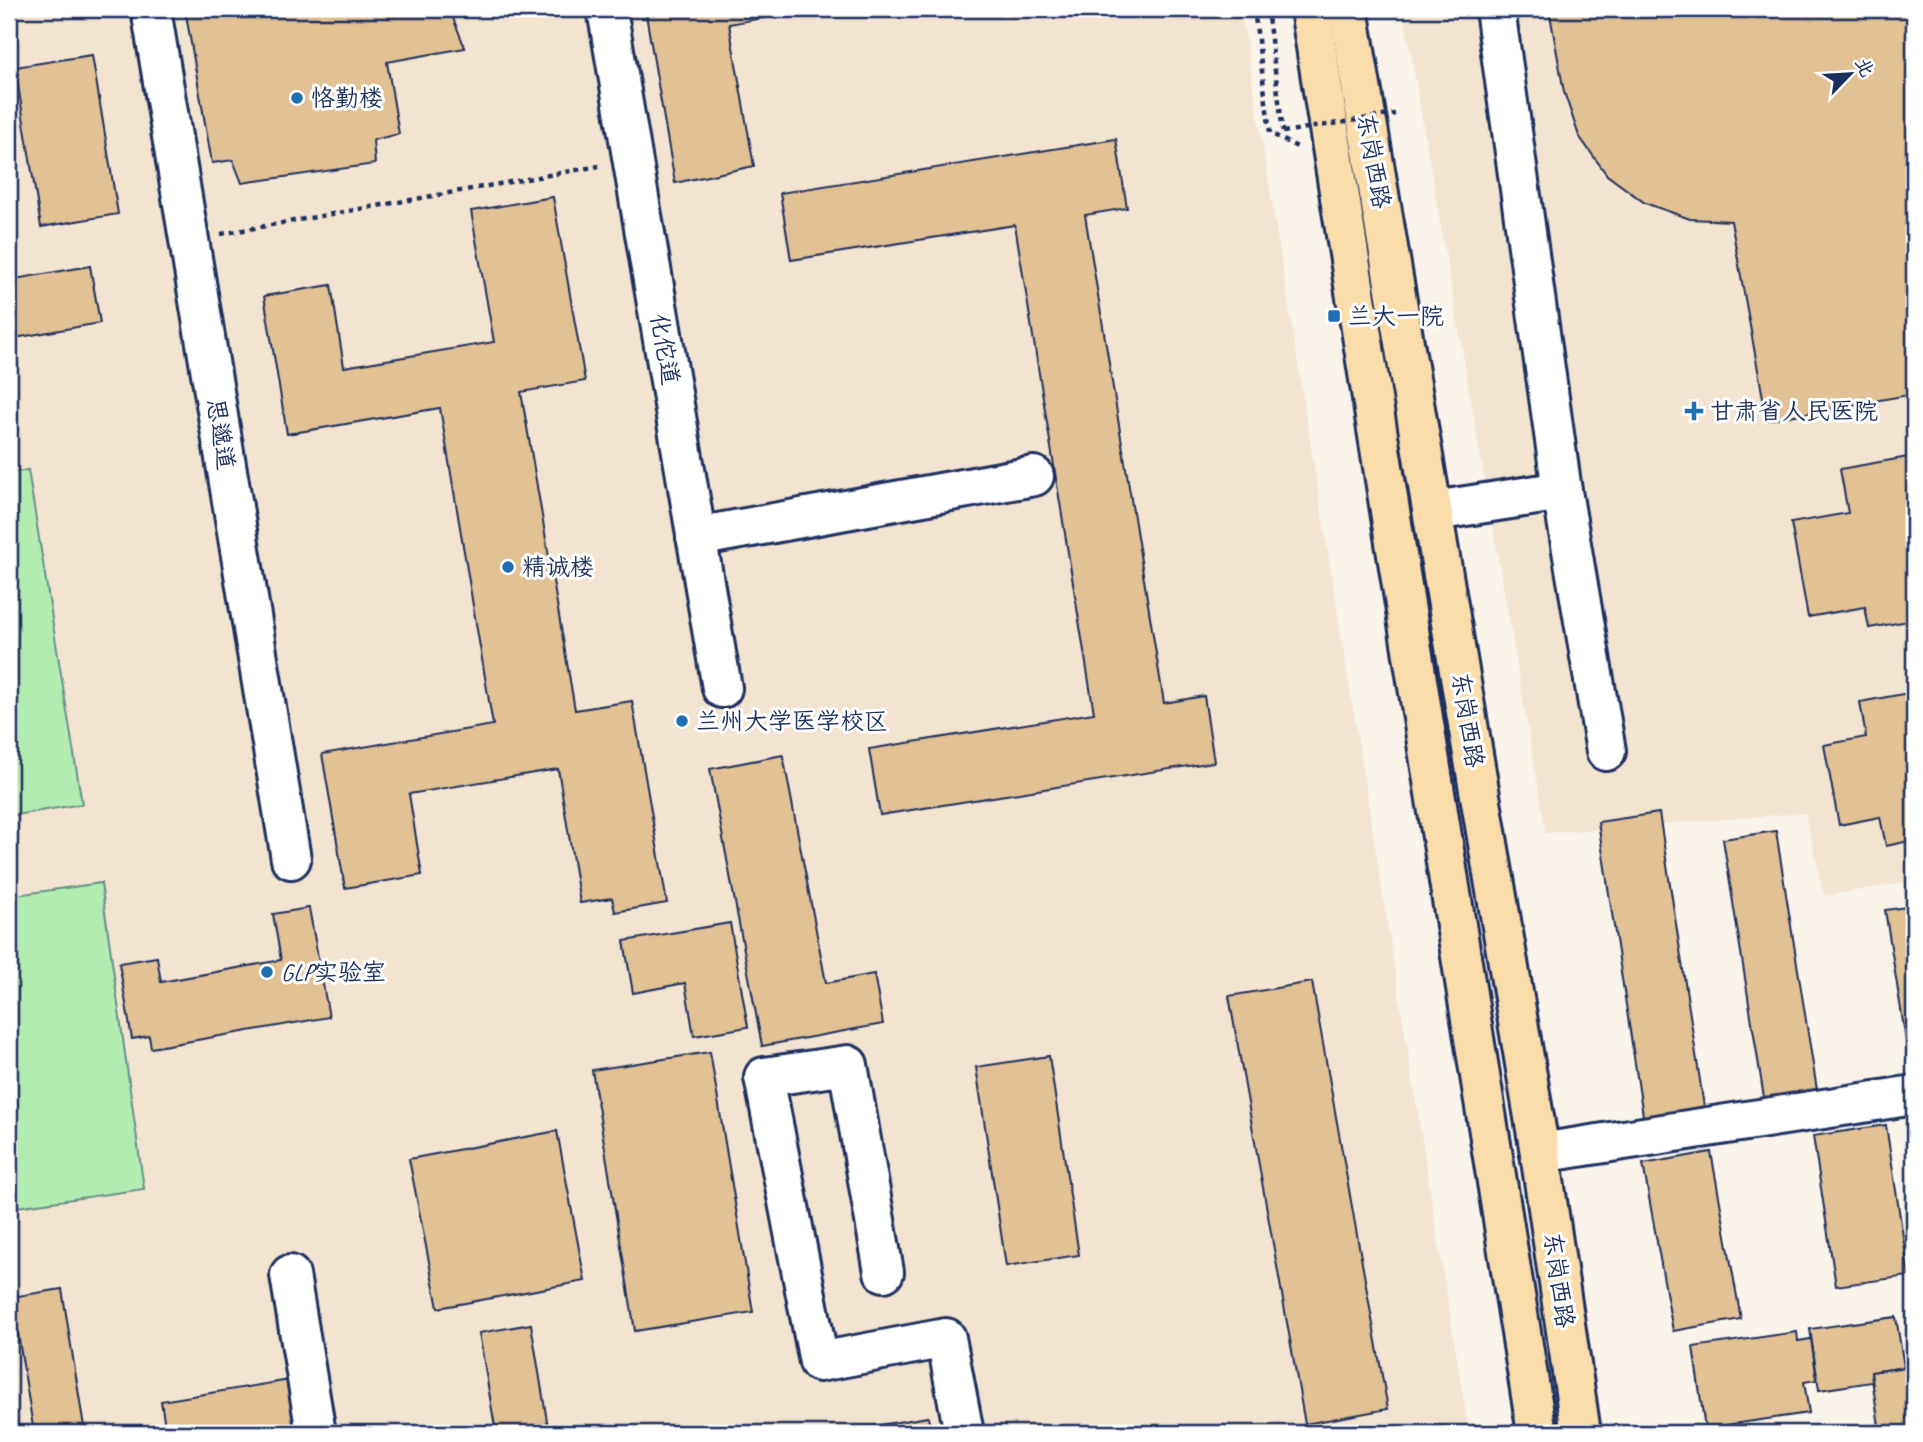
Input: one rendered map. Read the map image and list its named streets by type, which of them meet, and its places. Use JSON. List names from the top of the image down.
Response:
{
  "streets": {
    "main road": ["东岗西路"],
    "street": ["化佗道", "思邈道"]
  },
  "places": {
    "other": [
      "恪勤楼",
      "精诚楼",
      "兰州大学医学校区",
      "GLP实验室"
    ],
    "transit": ["兰大一院"],
    "health": ["甘肃省人民医院"]
  },
  "north": "top right"
}
